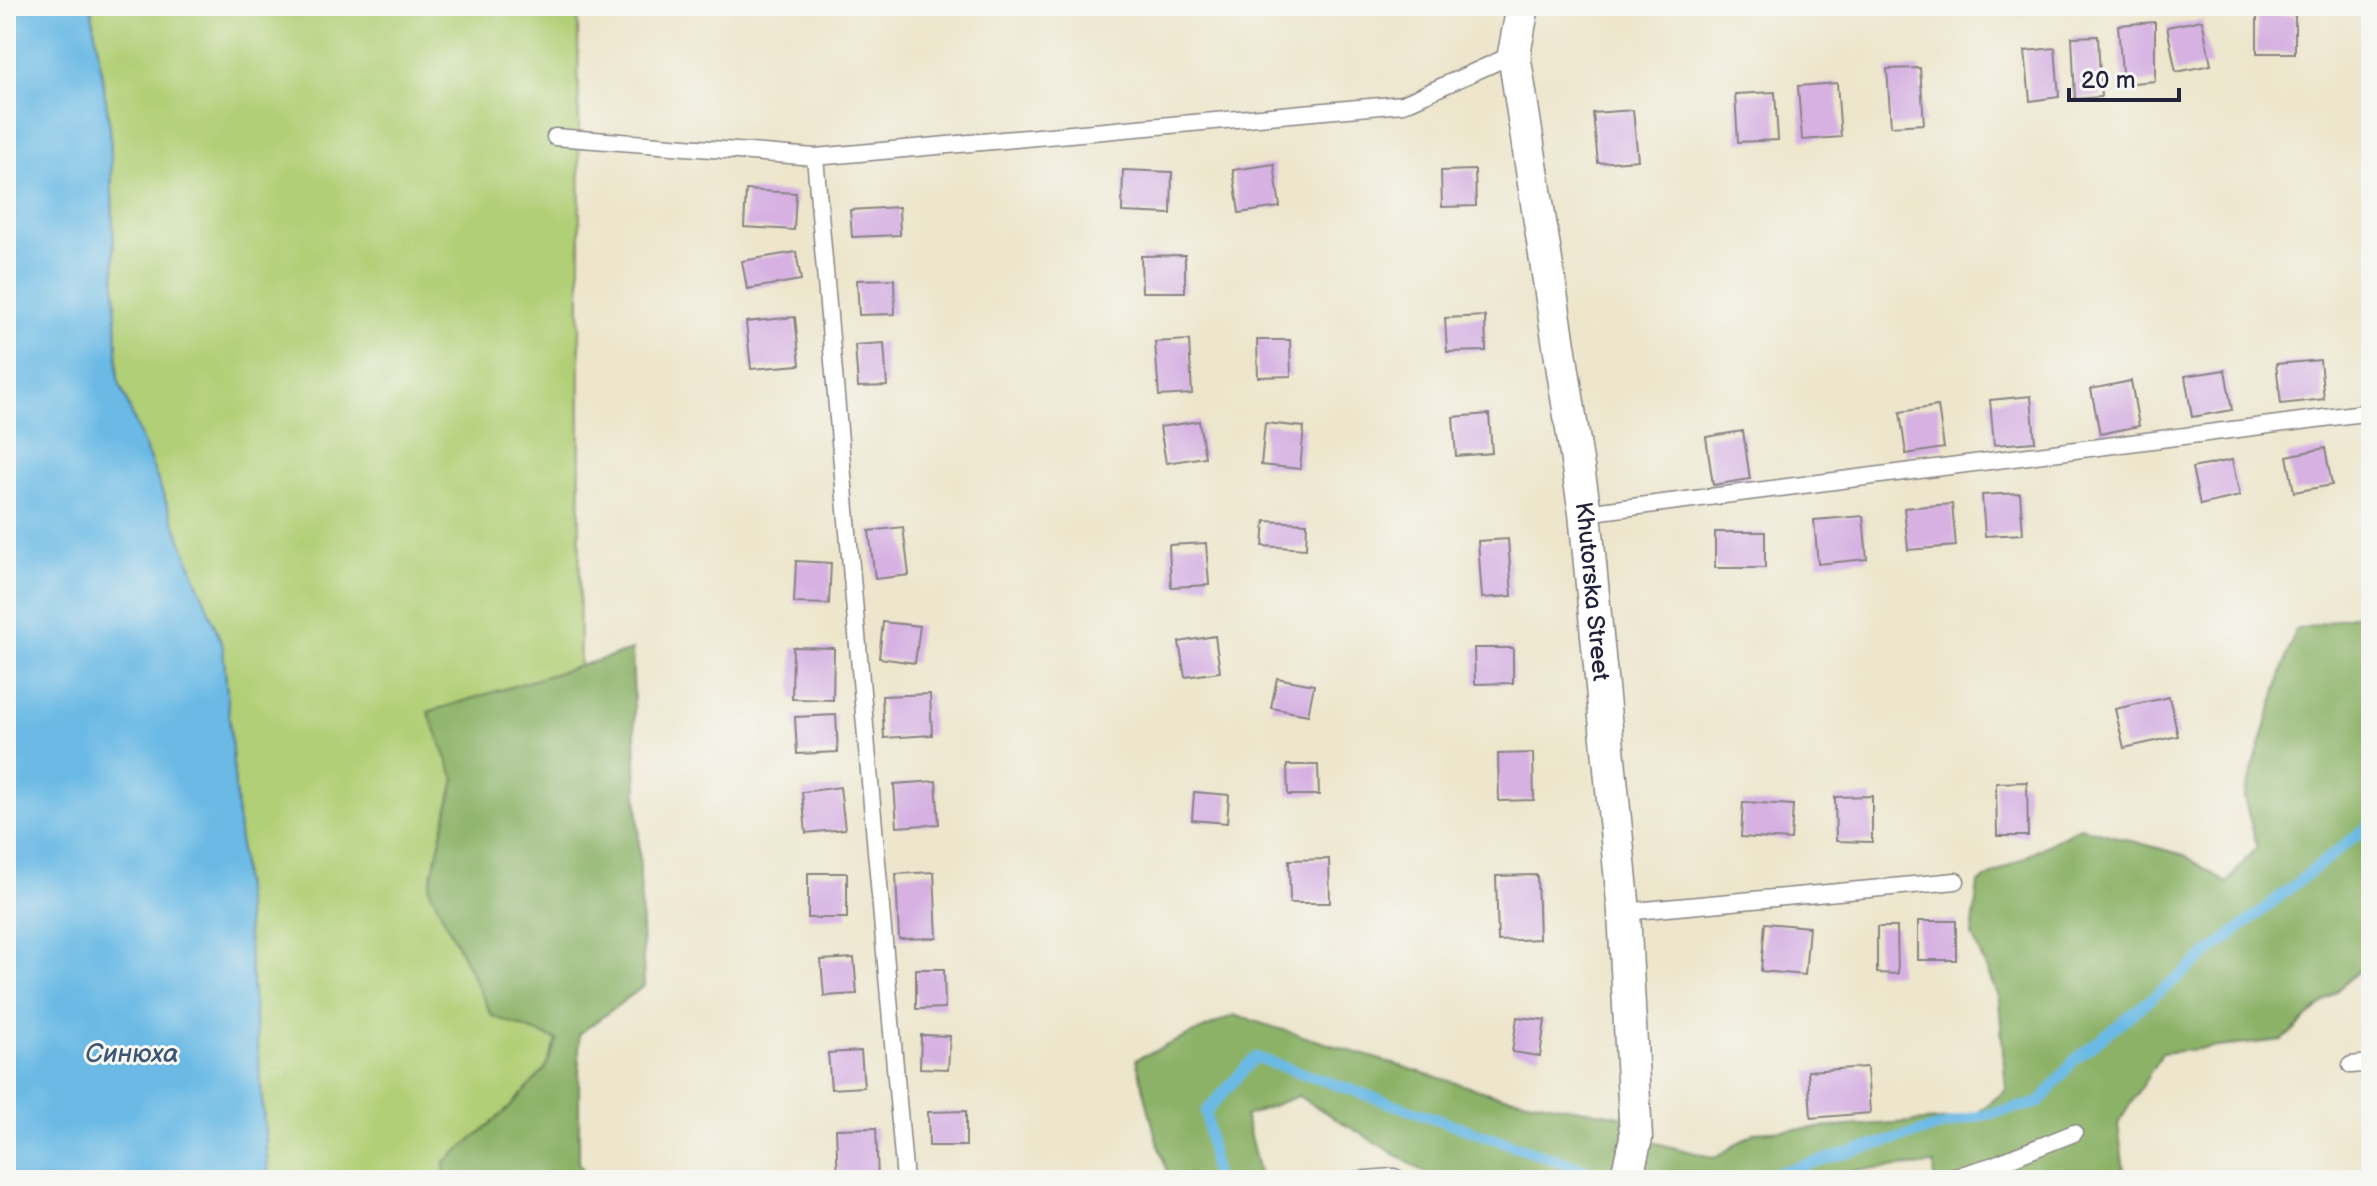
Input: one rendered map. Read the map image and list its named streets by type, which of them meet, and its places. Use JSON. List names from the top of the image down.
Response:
{
  "streets": {
    "street": ["Khutorska Street"]
  },
  "water": ["Синюха"],
  "scale_bar": "20 m"
}
